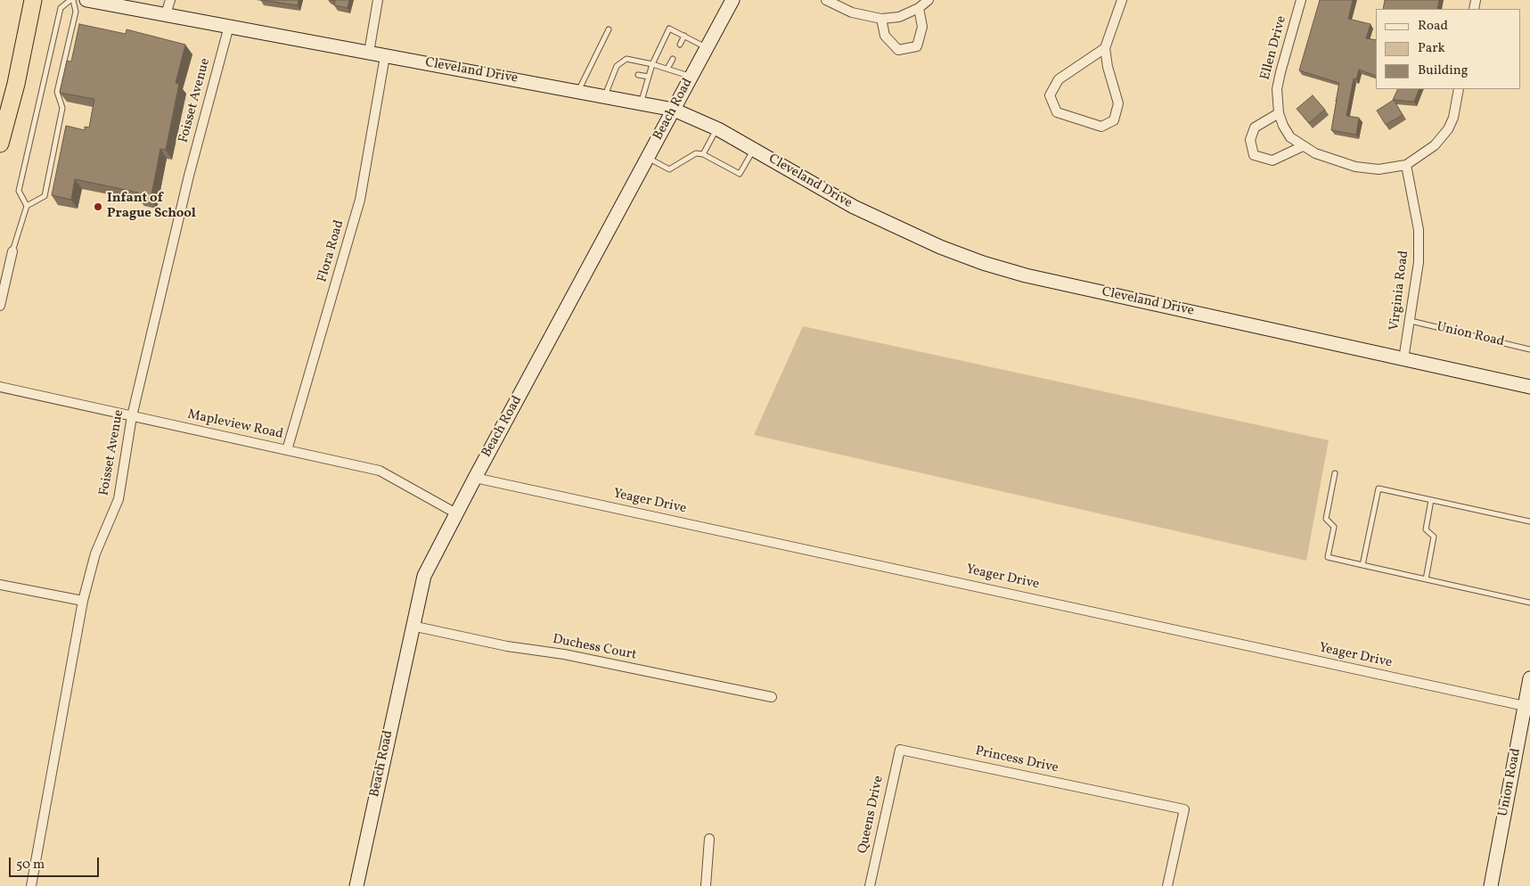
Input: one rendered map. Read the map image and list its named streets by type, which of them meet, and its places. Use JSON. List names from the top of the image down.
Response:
{
  "streets": {
    "street": [
      "Ellen Drive",
      "Cleveland Drive",
      "Foisset Avenue",
      "Beach Road",
      "Flora Road",
      "Virginia Road",
      "Union Road",
      "Mapleview Road",
      "Yeager Drive",
      "Duchess Court",
      "Princess Drive",
      "Queens Drive"
    ]
  },
  "crossings": [
    ["Ellen Drive", "Virginia Road"],
    ["Cleveland Drive", "Foisset Avenue"],
    ["Cleveland Drive", "Beach Road"],
    ["Cleveland Drive", "Flora Road"],
    ["Cleveland Drive", "Virginia Road"],
    ["Foisset Avenue", "Mapleview Road"],
    ["Beach Road", "Mapleview Road"],
    ["Beach Road", "Yeager Drive"],
    ["Beach Road", "Duchess Court"],
    ["Flora Road", "Mapleview Road"],
    ["Virginia Road", "Union Road"],
    ["Union Road", "Yeager Drive"],
    ["Princess Drive", "Queens Drive"]
  ],
  "places": ["Infant of Prague School"],
  "legend": ["Road", "Park", "Building"],
  "scale_bar": "50 m"
}
